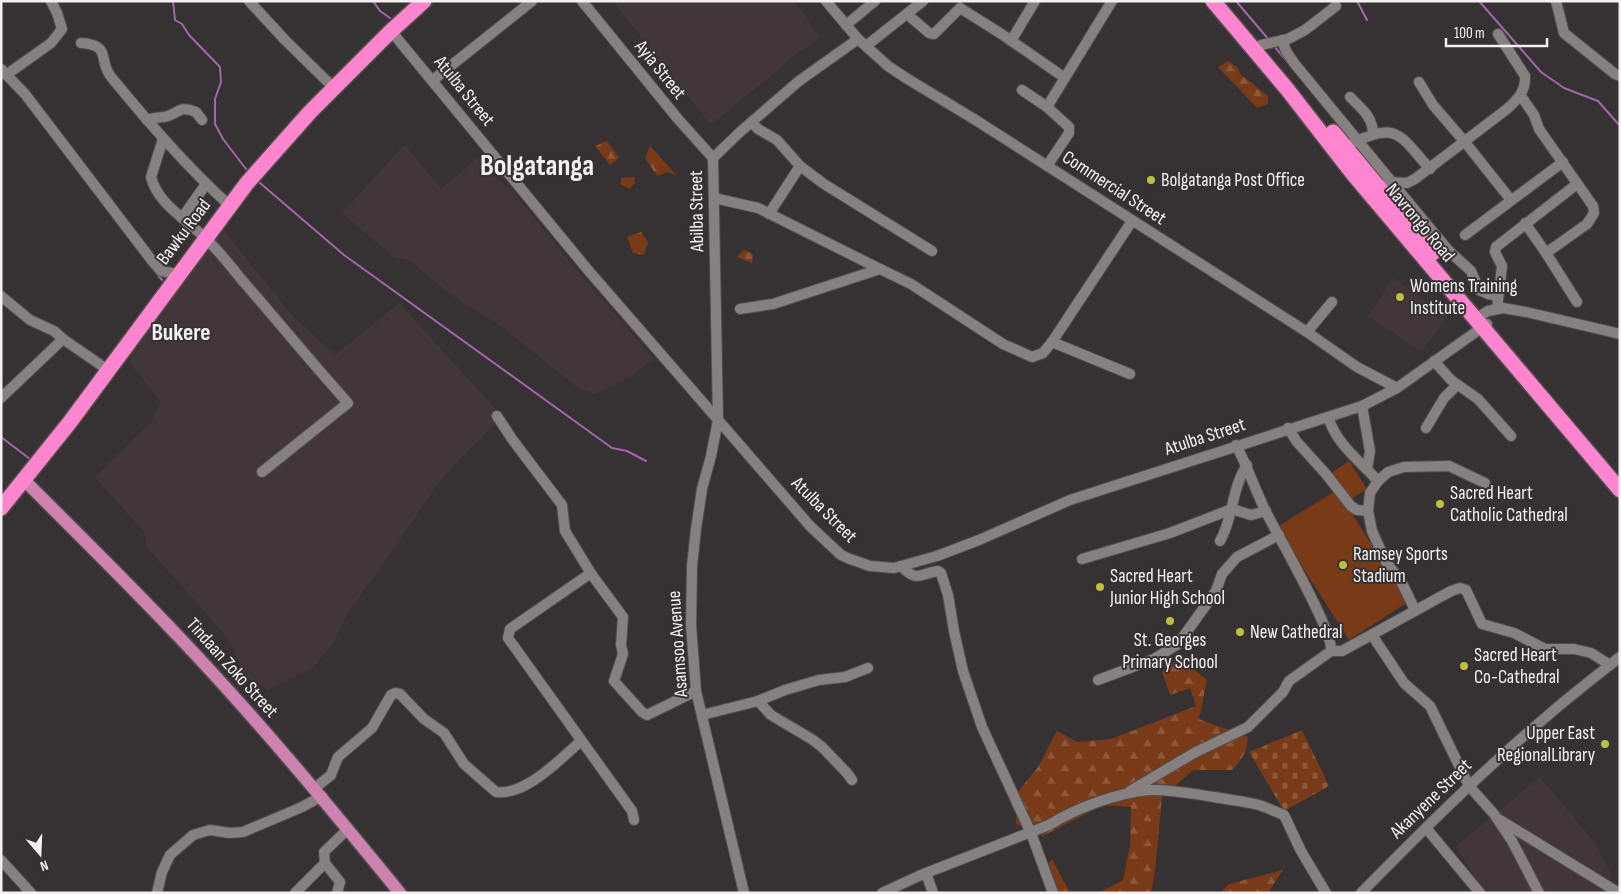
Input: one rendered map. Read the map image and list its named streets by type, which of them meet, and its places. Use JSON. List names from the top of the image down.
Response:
{
  "streets": {
    "highway": ["Navrongo Road", "Bawku Road"],
    "main road": ["Tindaan Zoko Street"],
    "street": [
      "Ayia Street",
      "Atulba Street",
      "Commercial Street",
      "Abilba Street",
      "Asamsoo Avenue",
      "Akanyene Street"
    ]
  },
  "crossings": [
    ["Ayia Street", "Abilba Street"],
    ["Atulba Street", "Commercial Street"],
    ["Atulba Street", "Abilba Street"],
    ["Atulba Street", "Navrongo Road"],
    ["Atulba Street", "Bawku Road"],
    ["Atulba Street", "Asamsoo Avenue"],
    ["Commercial Street", "Abilba Street"],
    ["Abilba Street", "Asamsoo Avenue"],
    ["Bawku Road", "Tindaan Zoko Street"]
  ],
  "districts": ["Bolgatanga", "Bukere"],
  "places": [
    "Bolgatanga Post Office",
    "Womens Training Institute",
    "Sacred Heart Catholic Cathedral",
    "Ramsey Sports Stadium",
    "Sacred Heart Junior High School",
    "St. Georges Primary School",
    "New Cathedral",
    "Sacred Heart Co-Cathedral",
    "Upper East RegionalLibrary"
  ],
  "scale_bar": "100 m",
  "north": "bottom"
}
